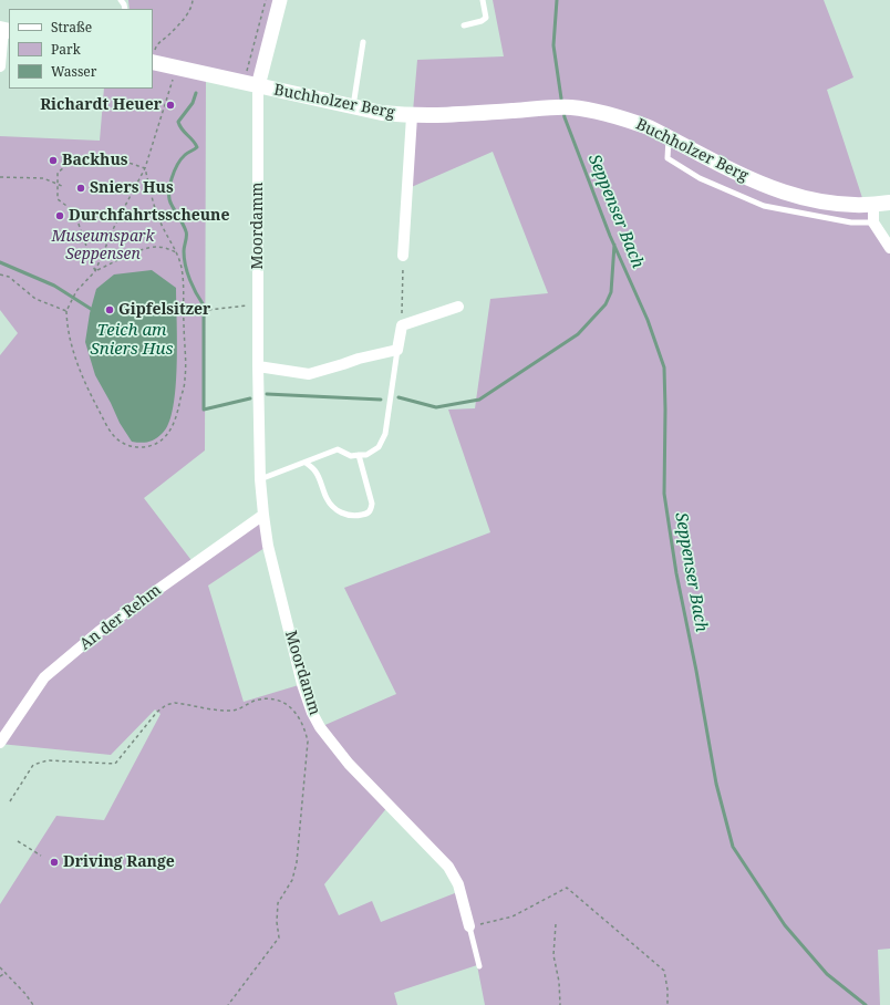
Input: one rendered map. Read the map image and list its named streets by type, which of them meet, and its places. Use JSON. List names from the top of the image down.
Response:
{
  "streets": {
    "main road": ["Buchholzer Berg"],
    "street": ["Moordamm", "An der Rehm"]
  },
  "crossings": [
    ["Buchholzer Berg", "Moordamm"],
    ["Moordamm", "An der Rehm"]
  ],
  "water": ["Seppenser Bach", "Teich am Sniers Hus"],
  "parks": ["Museumspark Seppensen"],
  "places": [
    "Richardt Heuer",
    "Backhus",
    "Sniers Hus",
    "Durchfahrtsscheune",
    "Gipfelsitzer",
    "Driving Range"
  ],
  "legend": ["Straße", "Park", "Wasser"]
}
